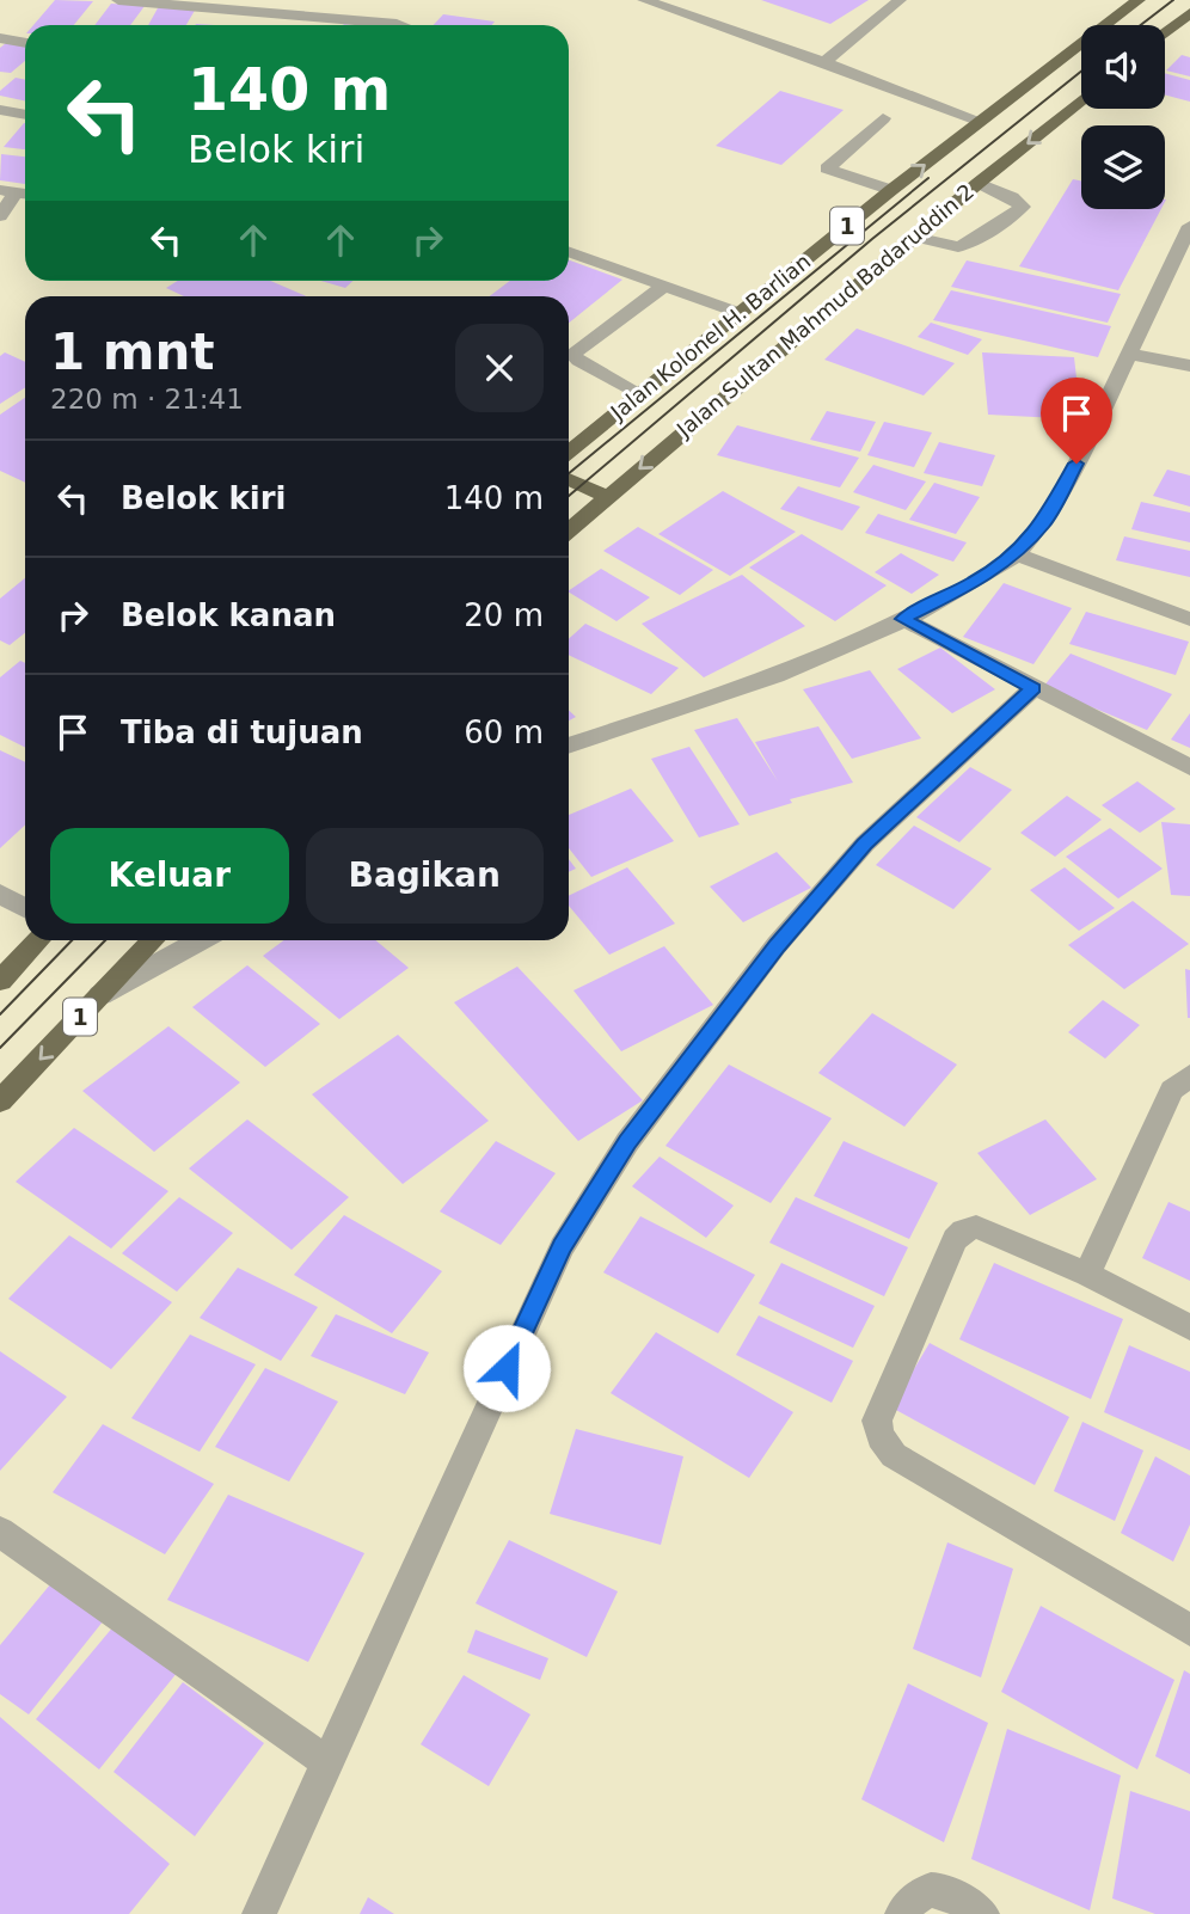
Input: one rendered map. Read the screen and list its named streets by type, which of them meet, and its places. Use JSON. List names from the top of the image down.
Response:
{
  "streets": {
    "highway": ["1", "Jalan Sultan Mahmud Badaruddin 2", "Jalan Kolonel H. Barlian"]
  },
  "one_way": ["Jalan Sultan Mahmud Badaruddin 2"],
  "page": {
    "turn": ["140 m", "Belok kiri"],
    "heading": ["1 mnt", "220 m · 21:41"],
    "list": [
      {
        "name": "Belok kiri",
        "value": "140 m"
      },
      {
        "name": "Belok kanan",
        "value": "20 m"
      },
      {
        "name": "Tiba di tujuan",
        "value": "60 m"
      }
    ],
    "buttons": ["Keluar", "Bagikan"]
  }
}
